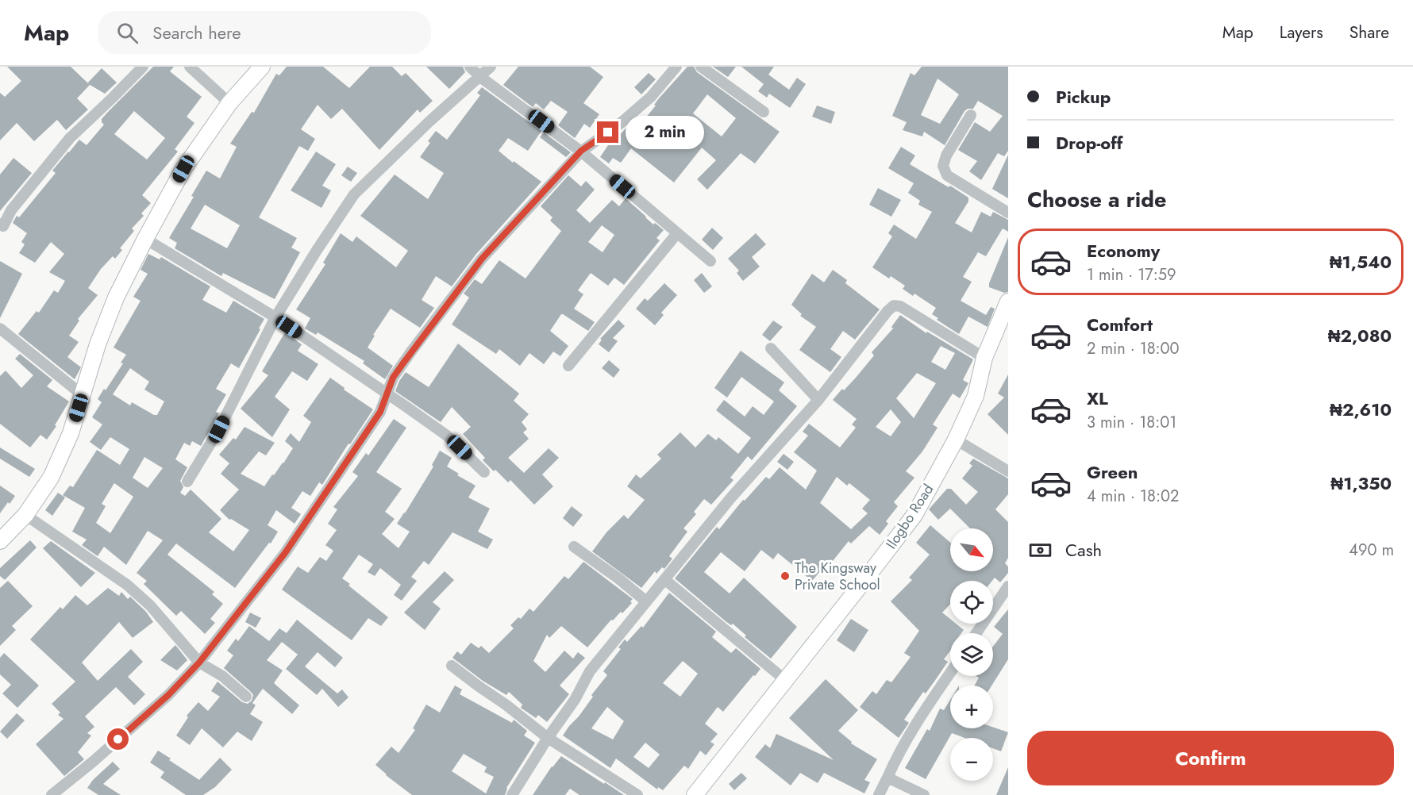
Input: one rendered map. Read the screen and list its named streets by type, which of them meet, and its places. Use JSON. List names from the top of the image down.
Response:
{
  "streets": {
    "main road": ["Ilogbo Road"]
  },
  "places": ["The Kingsway Private School"],
  "north": "bottom right",
  "page": {
    "header": "Map",
    "search": "Search here",
    "nav": ["Map", "Layers", "Share"],
    "banner": ["Pickup", "Drop-off"],
    "bubble": "2 min",
    "heading": "Choose a ride",
    "list": [
      {
        "name": "Economy",
        "note": "1 min · 17:59",
        "value": "₦1,540"
      },
      {
        "name": "Comfort",
        "note": "2 min · 18:00",
        "value": "₦2,080"
      },
      {
        "name": "XL",
        "note": "3 min · 18:01",
        "value": "₦2,610"
      },
      {
        "name": "Green",
        "note": "4 min · 18:02",
        "value": "₦1,350"
      }
    ],
    "pay": ["Cash", "490 m"],
    "map_buttons": ["+", "−"],
    "buttons": "Confirm"
  }
}
